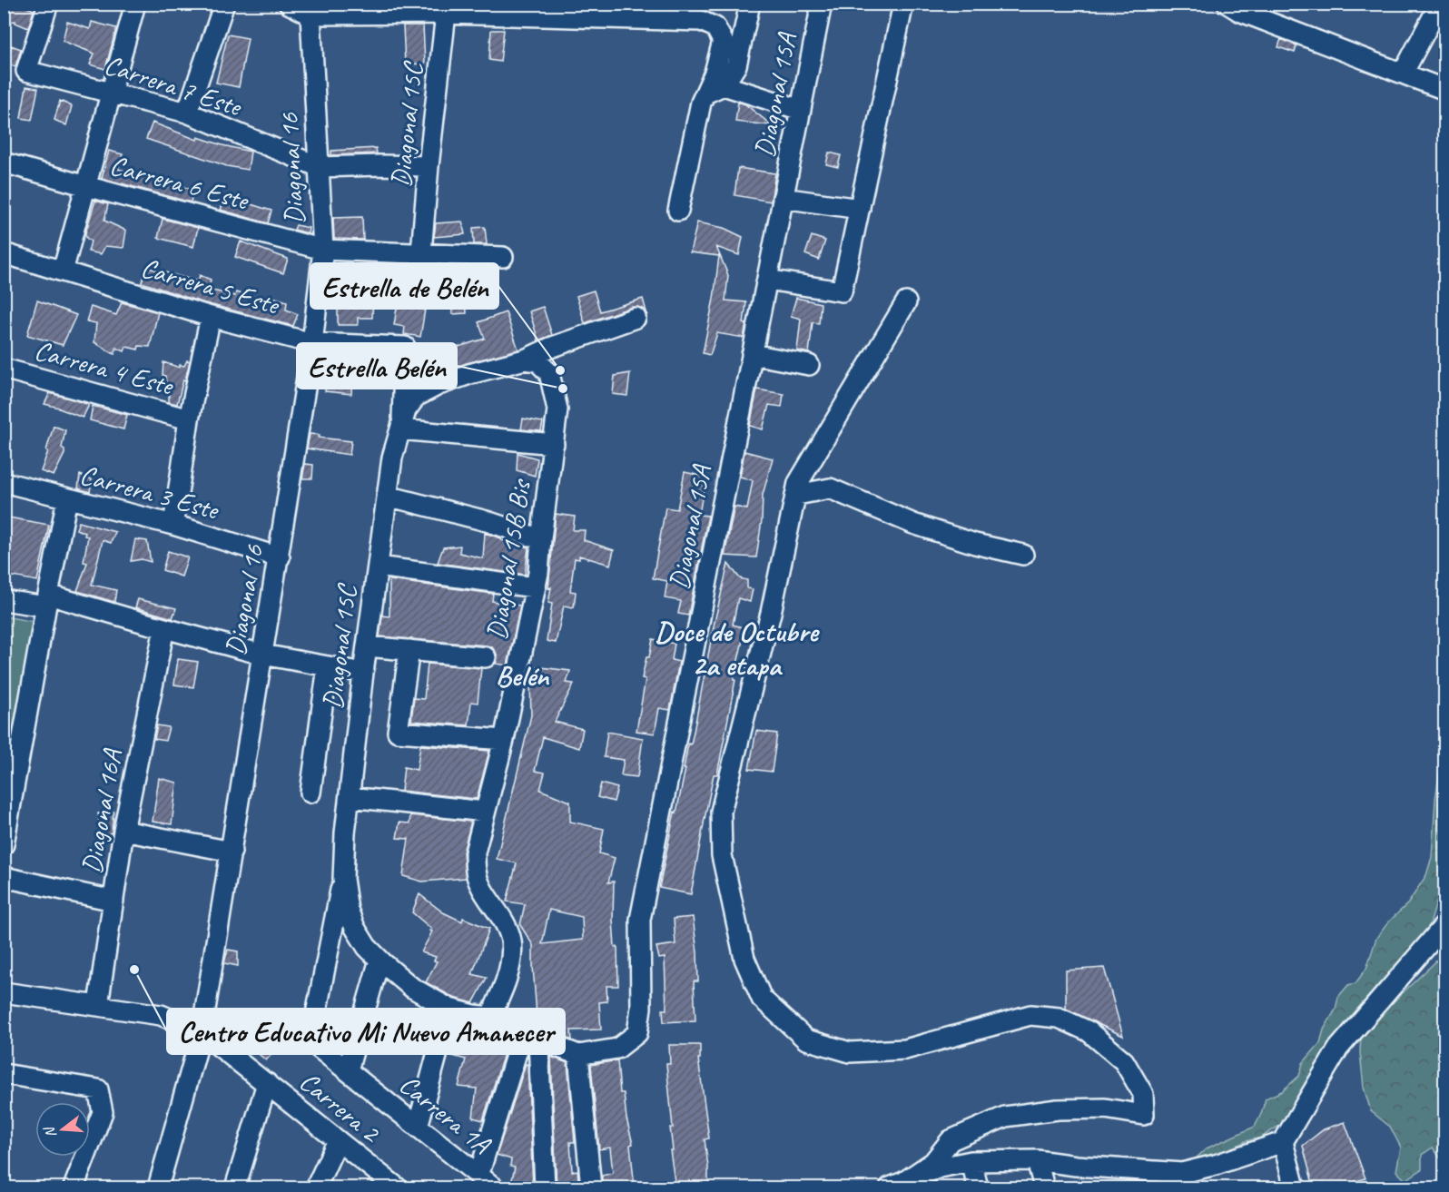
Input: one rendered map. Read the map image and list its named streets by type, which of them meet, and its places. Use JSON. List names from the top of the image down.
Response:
{
  "streets": {
    "street": [
      "Carrera 7 Este",
      "Diagonal 15A",
      "Diagonal 15C",
      "Diagonal 16",
      "Carrera 6 Este",
      "Carrera 5 Este",
      "Carrera 4 Este",
      "Carrera 3 Este",
      "Diagonal 15B Bis",
      "Diagonal 16A",
      "Carrera 2",
      "Carrera 1A"
    ]
  },
  "crossings": [
    ["Carrera 7 Este", "Diagonal 15C"],
    ["Carrera 7 Este", "Diagonal 16"],
    ["Diagonal 15A", "Diagonal 15C"],
    ["Diagonal 15C", "Carrera 6 Este"],
    ["Diagonal 15C", "Carrera 5 Este"],
    ["Diagonal 15C", "Diagonal 15B Bis"],
    ["Diagonal 15C", "Carrera 1A"],
    ["Diagonal 16", "Carrera 6 Este"],
    ["Diagonal 16", "Carrera 5 Este"],
    ["Diagonal 16", "Carrera 3 Este"],
    ["Diagonal 16", "Carrera 2"],
    ["Diagonal 16A", "Carrera 2"]
  ],
  "districts": ["Doce de Octubre 2a etapa", "Belén"],
  "places": ["Estrella de Belén", "Estrella Belén", "Centro Educativo Mi Nuevo Amanecer"],
  "north": "left"
}
